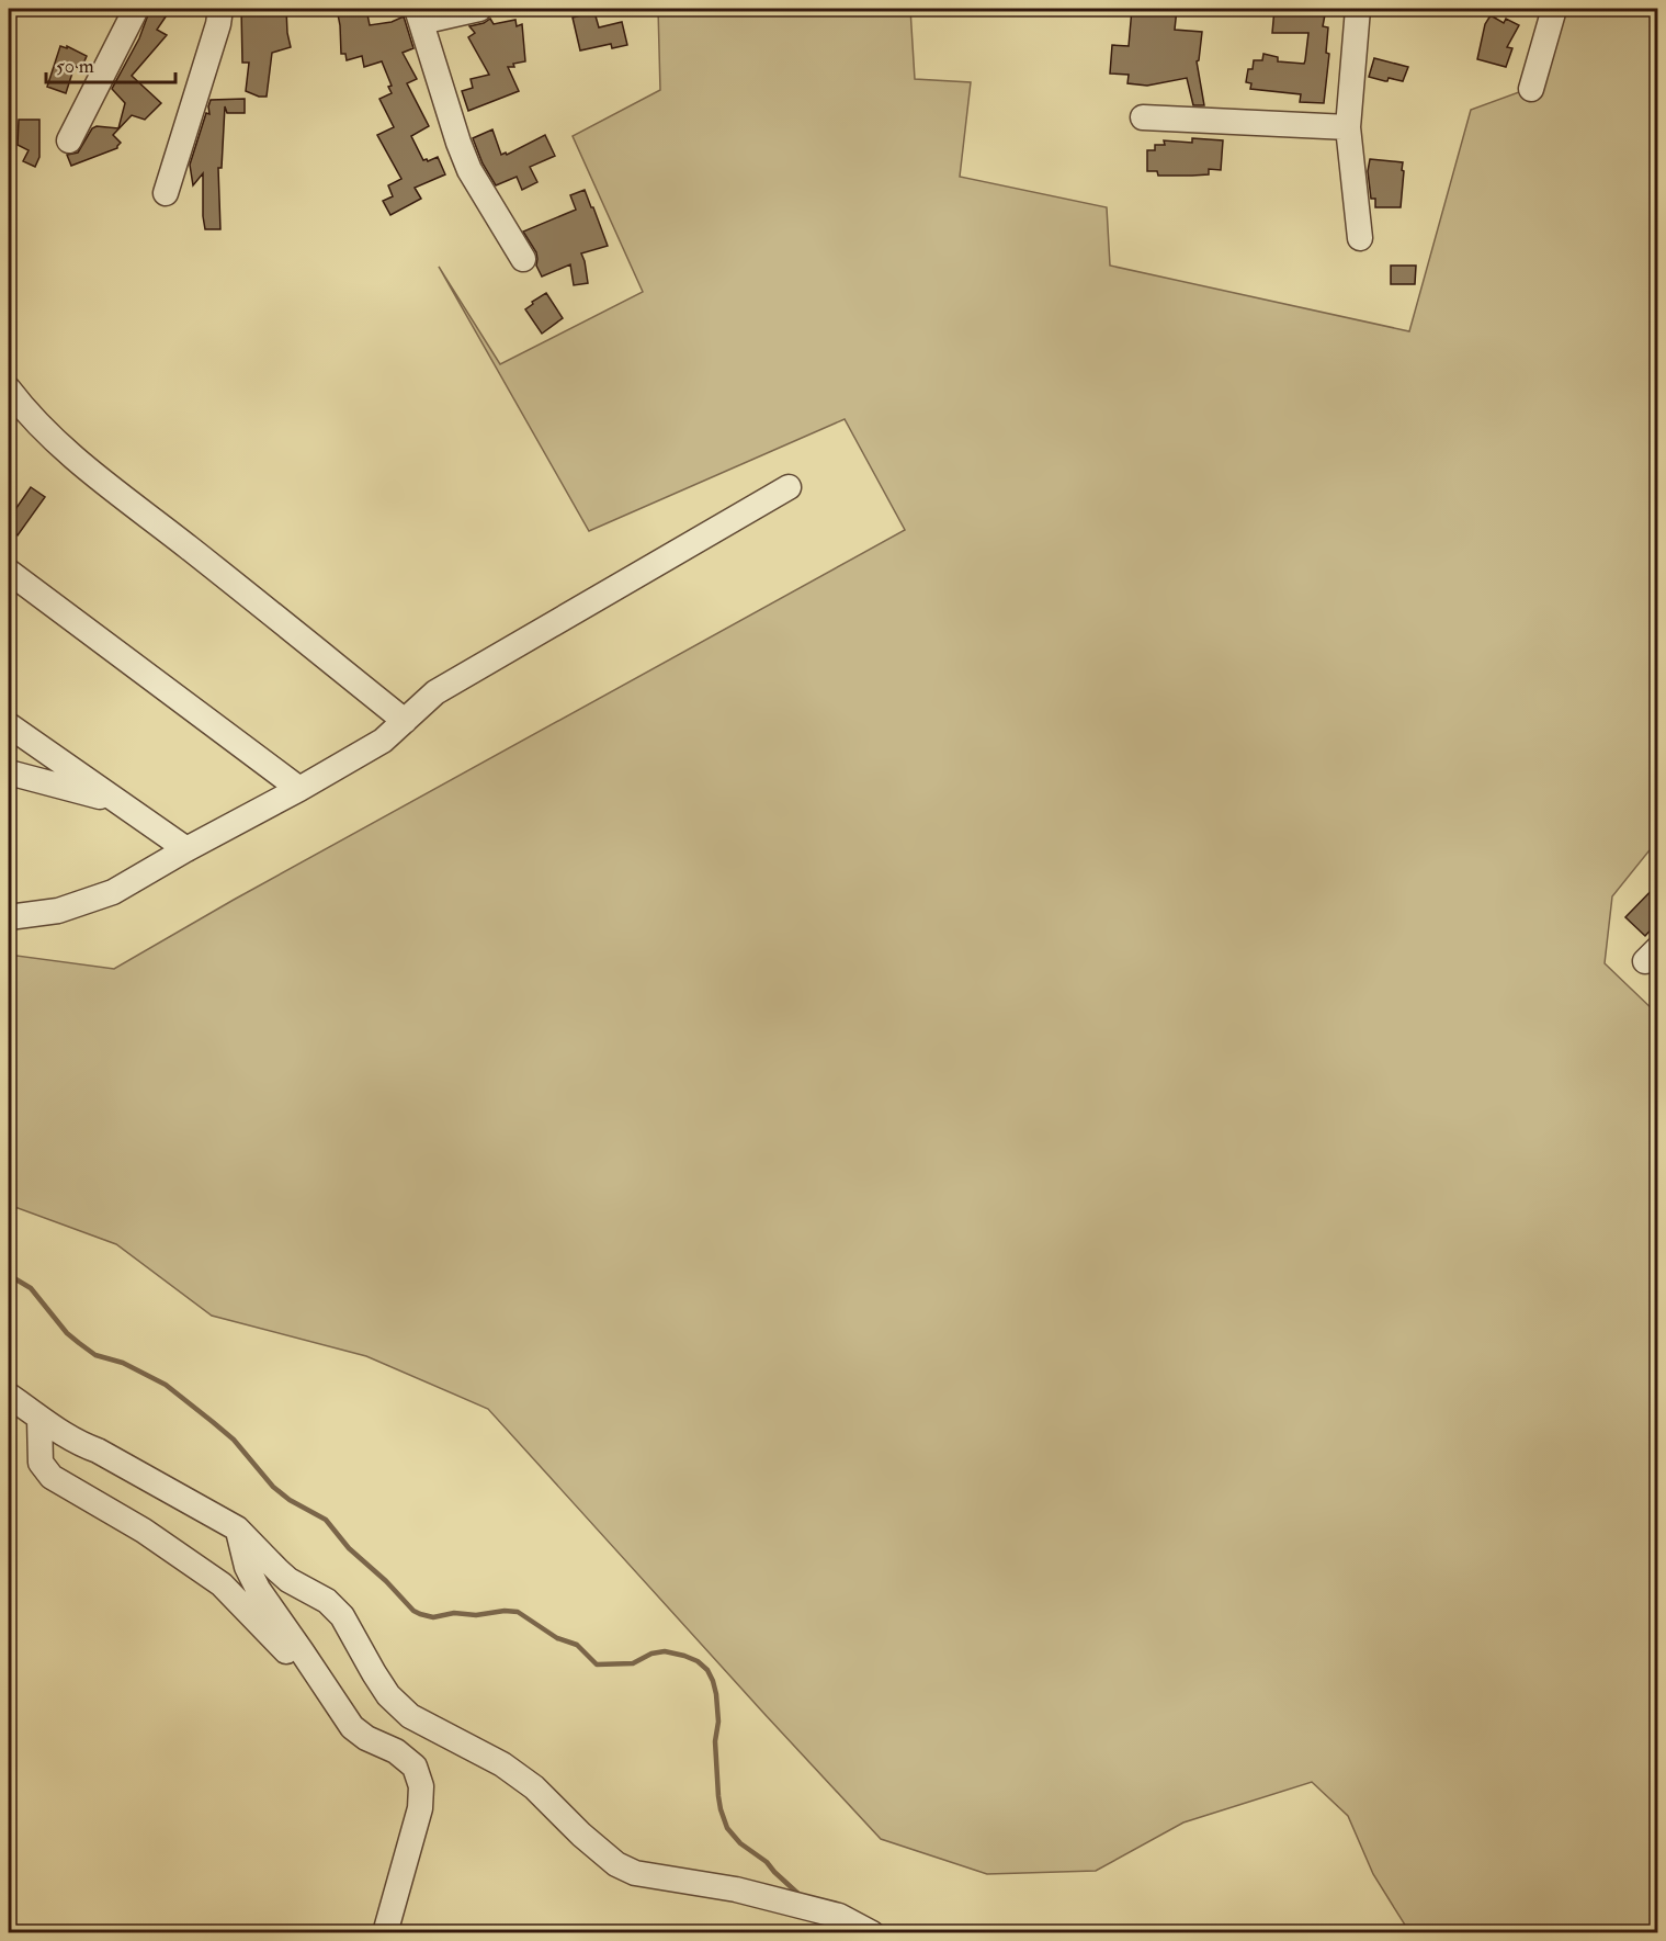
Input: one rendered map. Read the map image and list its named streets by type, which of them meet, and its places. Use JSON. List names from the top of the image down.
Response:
{
  "scale_bar": "50 m"
}
